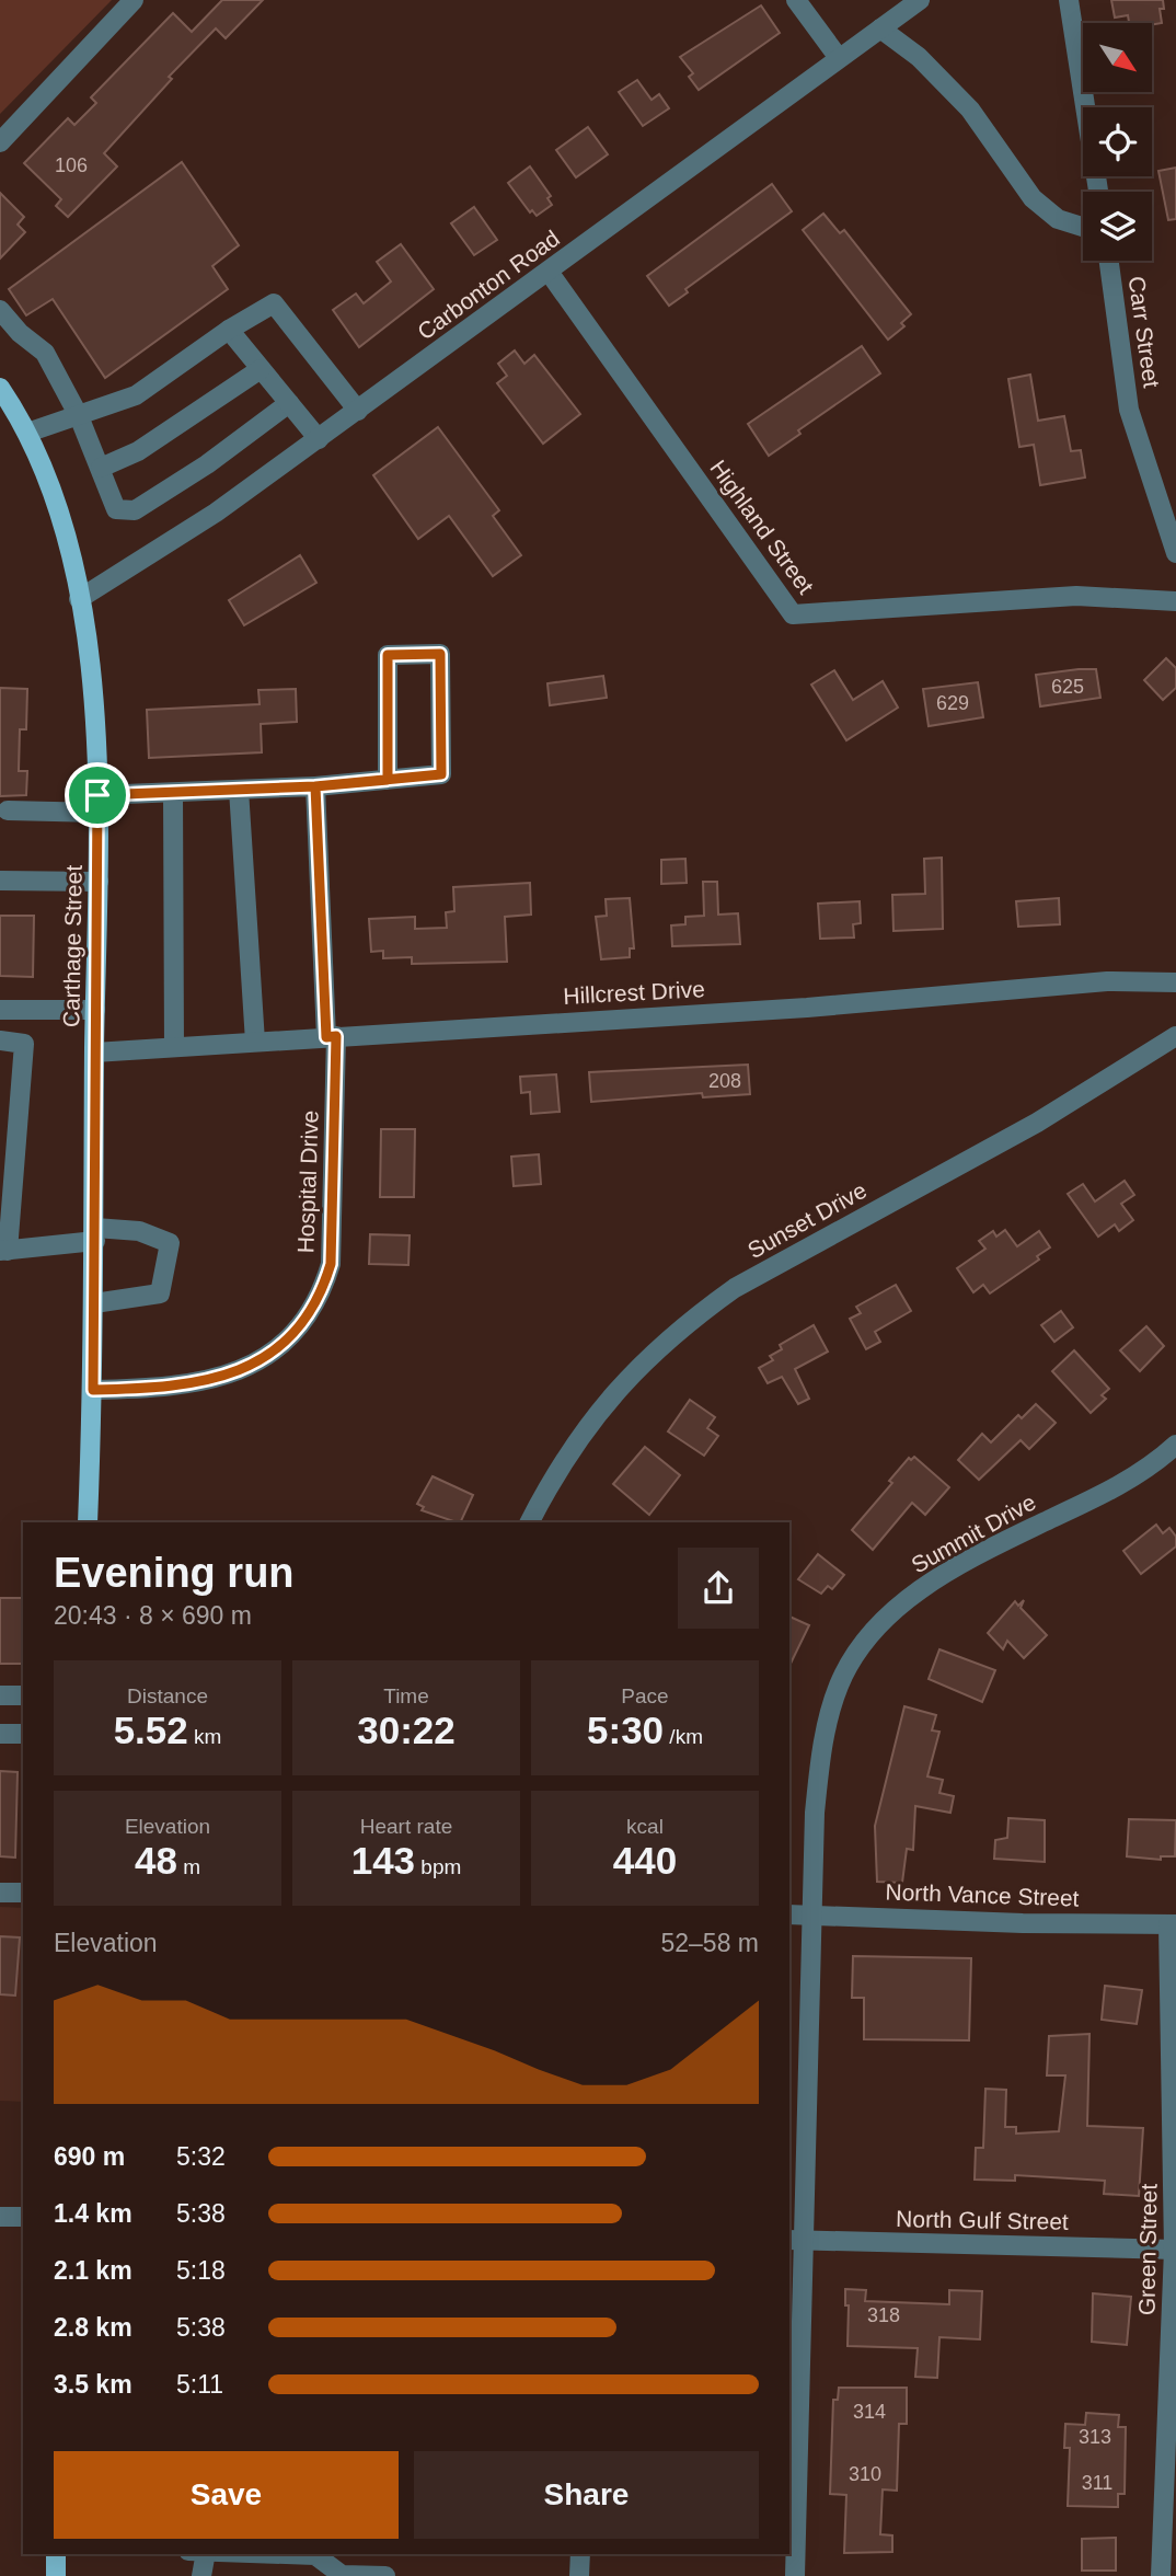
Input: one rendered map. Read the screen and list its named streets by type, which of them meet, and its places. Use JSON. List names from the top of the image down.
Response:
{
  "streets": {
    "main road": ["Carthage Street"],
    "street": [
      "Carbonton Road",
      "Carr Street",
      "Highland Street",
      "Hillcrest Drive",
      "Hospital Drive",
      "Sunset Drive",
      "Summit Drive",
      "North Vance Street",
      "North Gulf Street",
      "Green Street"
    ]
  },
  "crossings": [
    ["Carbonton Road", "Highland Street"],
    ["Carbonton Road", "Carthage Street"],
    ["Carthage Street", "Hillcrest Drive"],
    ["Carthage Street", "Hospital Drive"],
    ["Hillcrest Drive", "Hospital Drive"],
    ["Summit Drive", "North Vance Street"],
    ["Summit Drive", "North Gulf Street"],
    ["North Vance Street", "Green Street"],
    ["North Gulf Street", "Green Street"]
  ],
  "house_numbers": [
    "106",
    "625",
    "629",
    "208",
    "318",
    "314",
    "313",
    "310",
    "311"
  ],
  "north": "bottom right",
  "page": {
    "heading": ["Evening run", "20:43 · 8 × 690 m"],
    "stats": [
      ["Distance", "5.52 km"],
      ["Time", "30:22"],
      ["Pace", "5:30 /km"],
      ["Elevation", "48 m"],
      ["Heart rate", "143 bpm"],
      ["kcal", "440"]
    ],
    "chart": ["Elevation", "52–58 m"],
    "list": [
      {
        "name": "690 m",
        "note": "5:32"
      },
      {
        "name": "1.4 km",
        "note": "5:38"
      },
      {
        "name": "2.1 km",
        "note": "5:18"
      },
      {
        "name": "2.8 km",
        "note": "5:38"
      },
      {
        "name": "3.5 km",
        "note": "5:11"
      }
    ],
    "buttons": ["Save", "Share"]
  }
}
